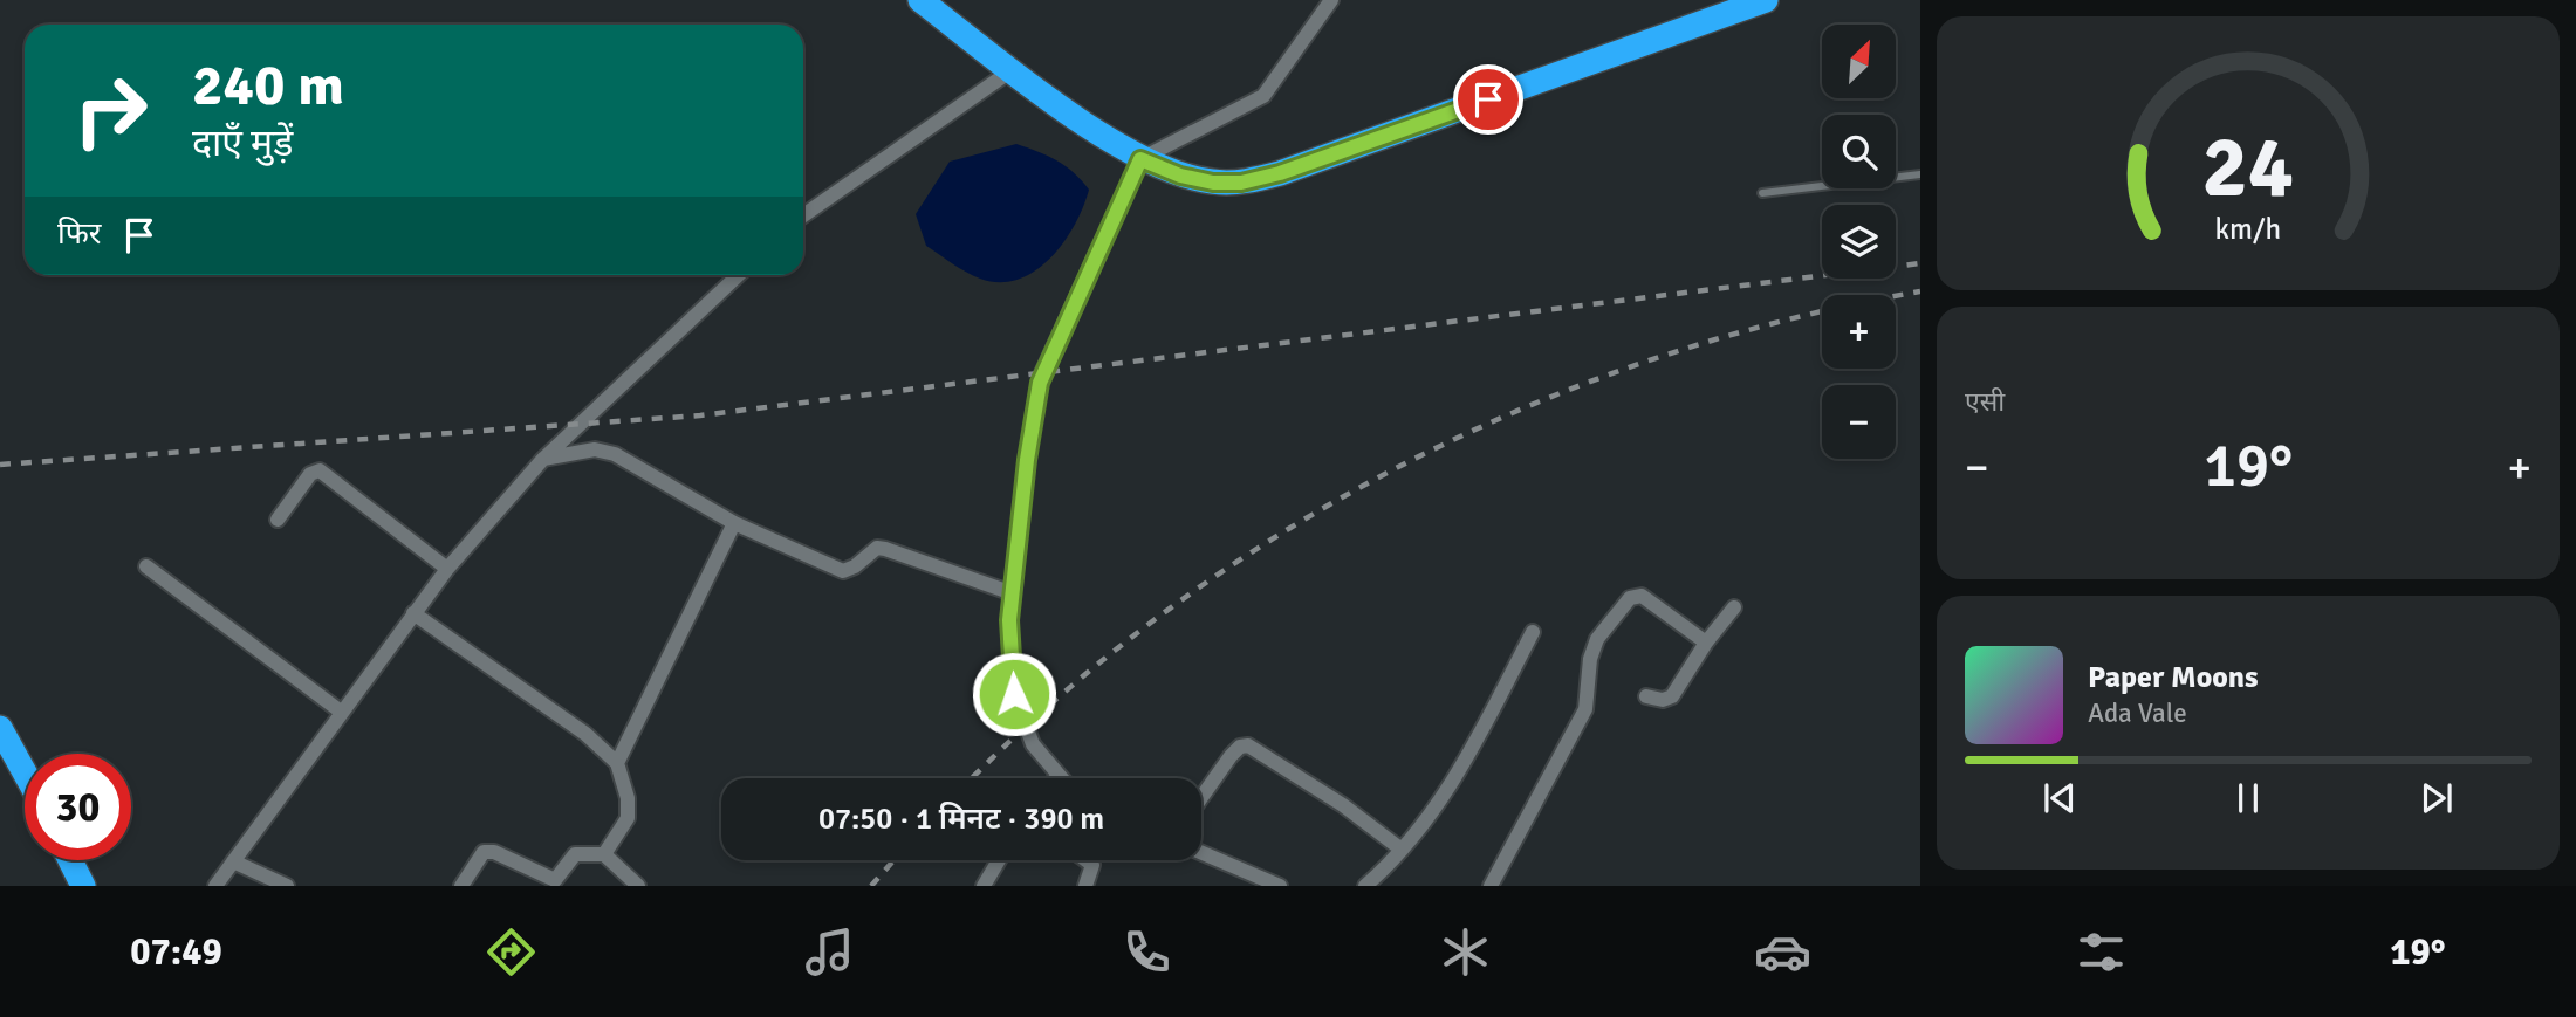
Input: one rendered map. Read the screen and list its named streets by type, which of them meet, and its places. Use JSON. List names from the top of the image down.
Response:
{
  "north": "top right",
  "page": {
    "map_buttons": ["+", "−"],
    "turn": ["240 m", "दाएँ मुड़ें"],
    "then": "फिर",
    "tile": "एसी",
    "heat": ["−", "19°", "+"],
    "song": ["Paper Moons", "Ada Vale"],
    "limit": "30",
    "trip": "07:50 · 1 मिनट · 390 m",
    "tabs": ["07:49", "19°"],
    "gauge": ["24", "km/h"]
  }
}
